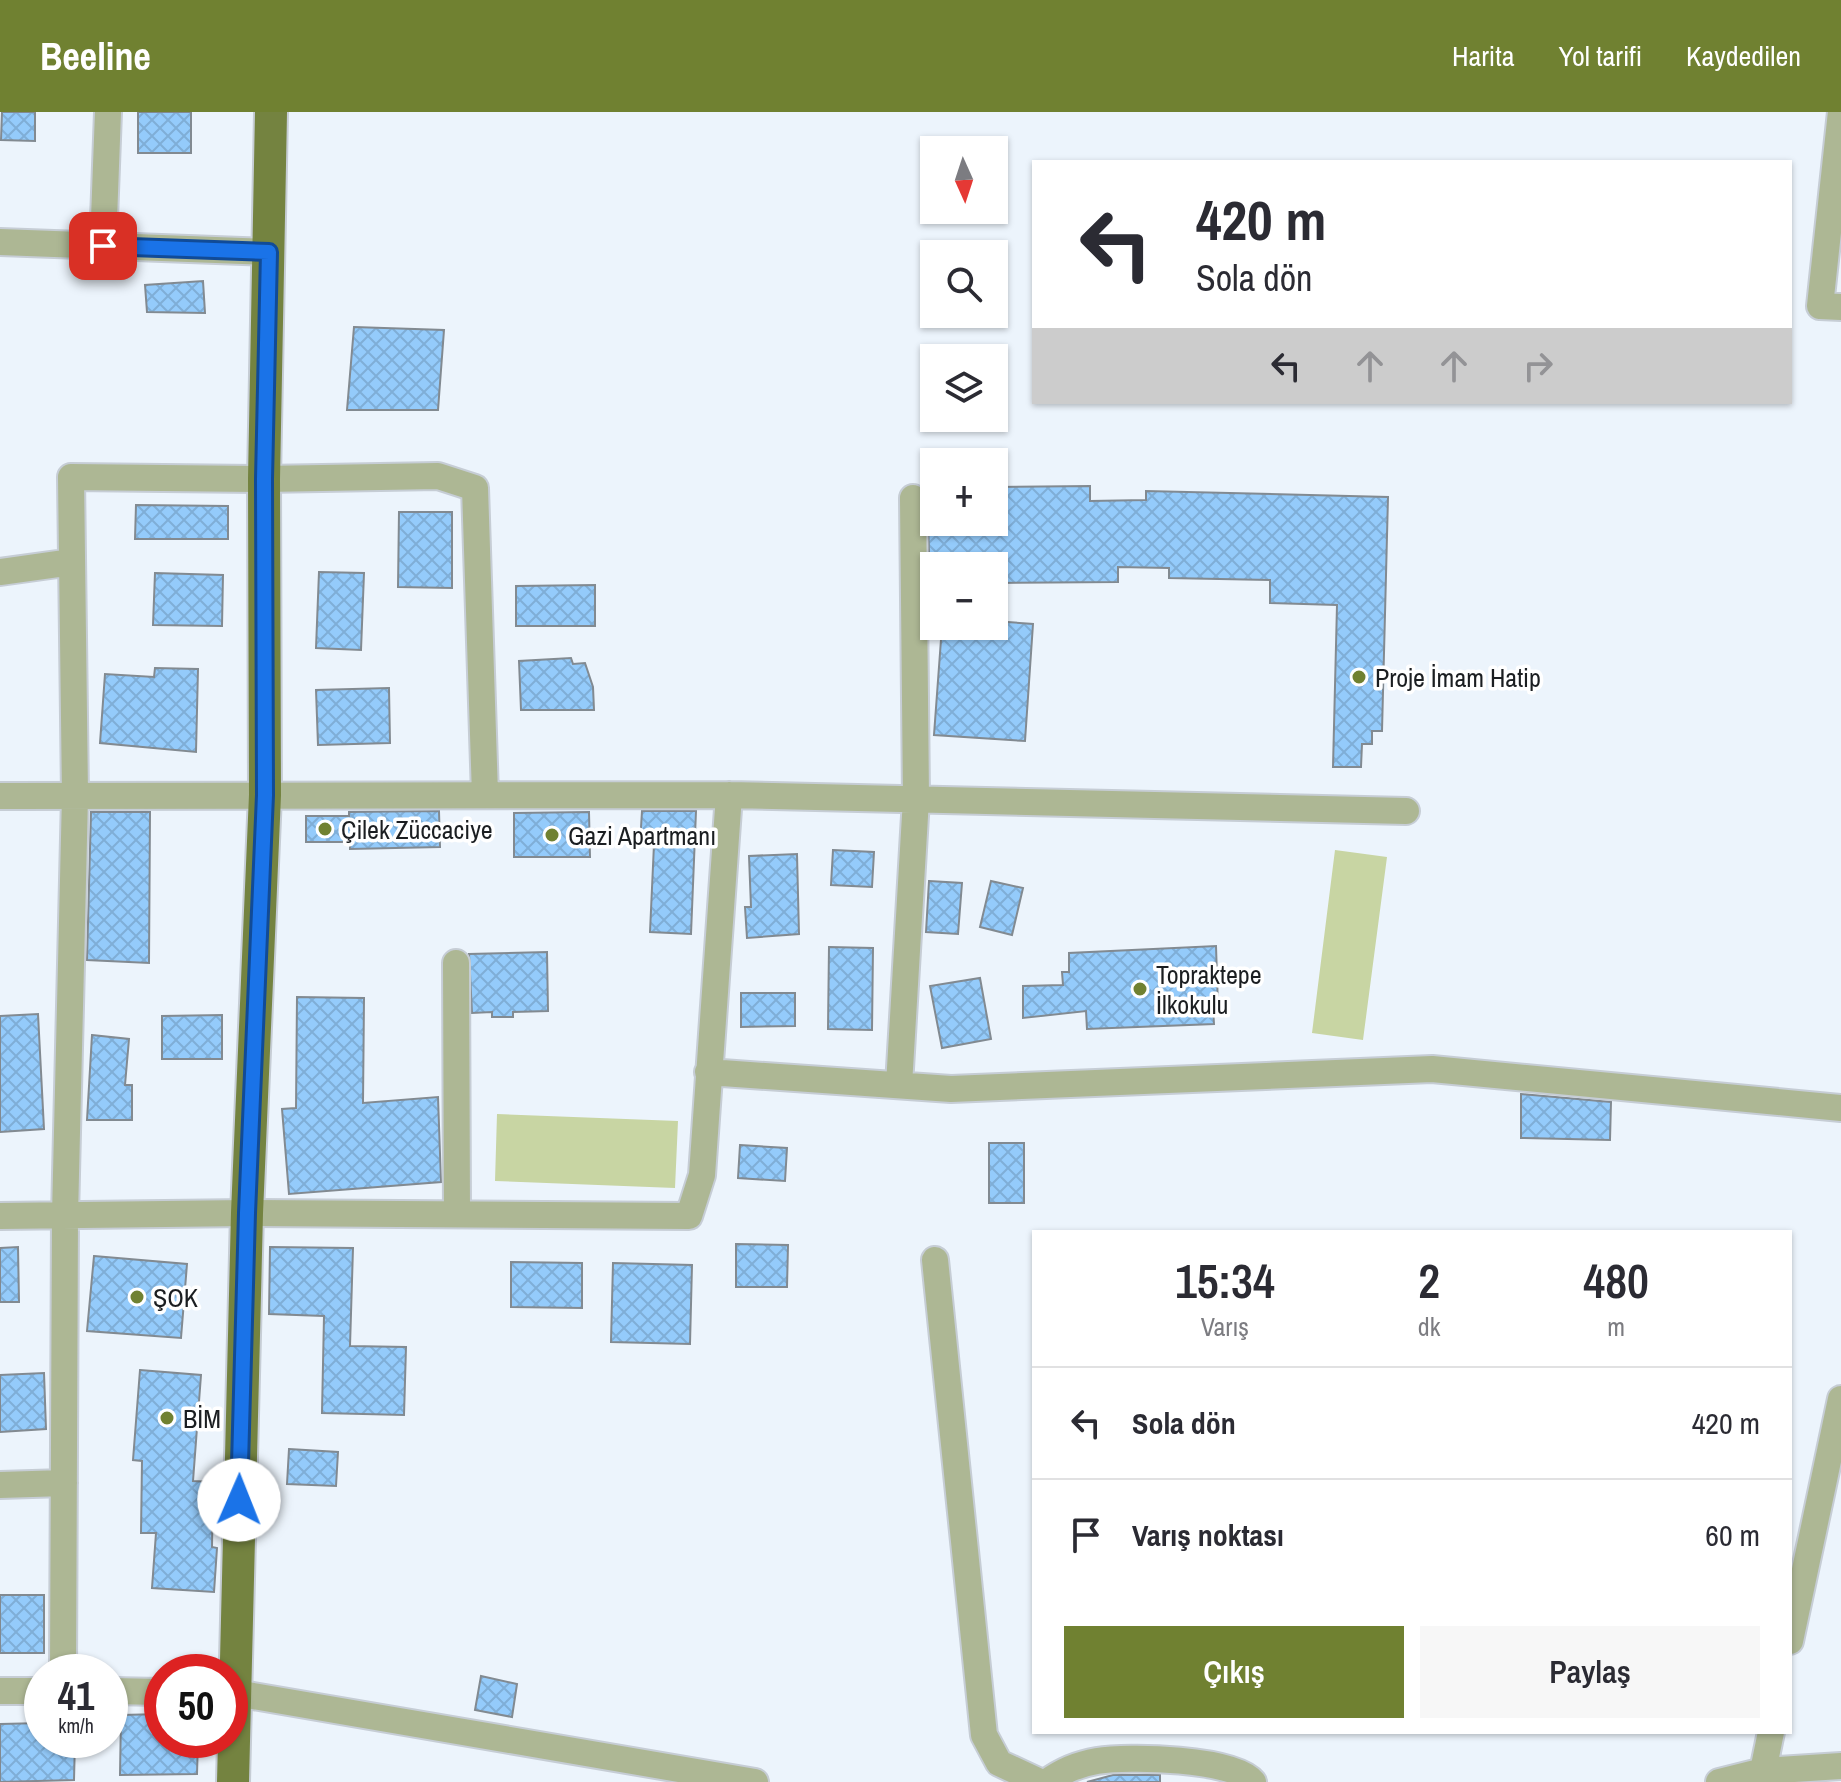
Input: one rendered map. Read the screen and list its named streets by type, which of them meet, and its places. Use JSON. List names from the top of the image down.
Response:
{
  "places": [
    "Proje İmam Hatip",
    "Çilek Züccaciye",
    "Gazi Apartmanı",
    "Topraktepe İlkokulu",
    "ŞOK",
    "BİM"
  ],
  "north": "bottom",
  "page": {
    "header": "Beeline",
    "nav": ["Harita", "Yol tarifi", "Kaydedilen"],
    "map_buttons": ["+", "−"],
    "turn": ["420 m", "Sola dön"],
    "eta": [
      "15:34",
      "Varış",
      "2",
      "dk",
      "480",
      "m"
    ],
    "list": [
      {
        "name": "Sola dön",
        "value": "420 m"
      },
      {
        "name": "Varış noktası",
        "value": "60 m"
      }
    ],
    "buttons": ["Çıkış", "Paylaş"],
    "speed": "41 km/h",
    "limit": "50"
  }
}
